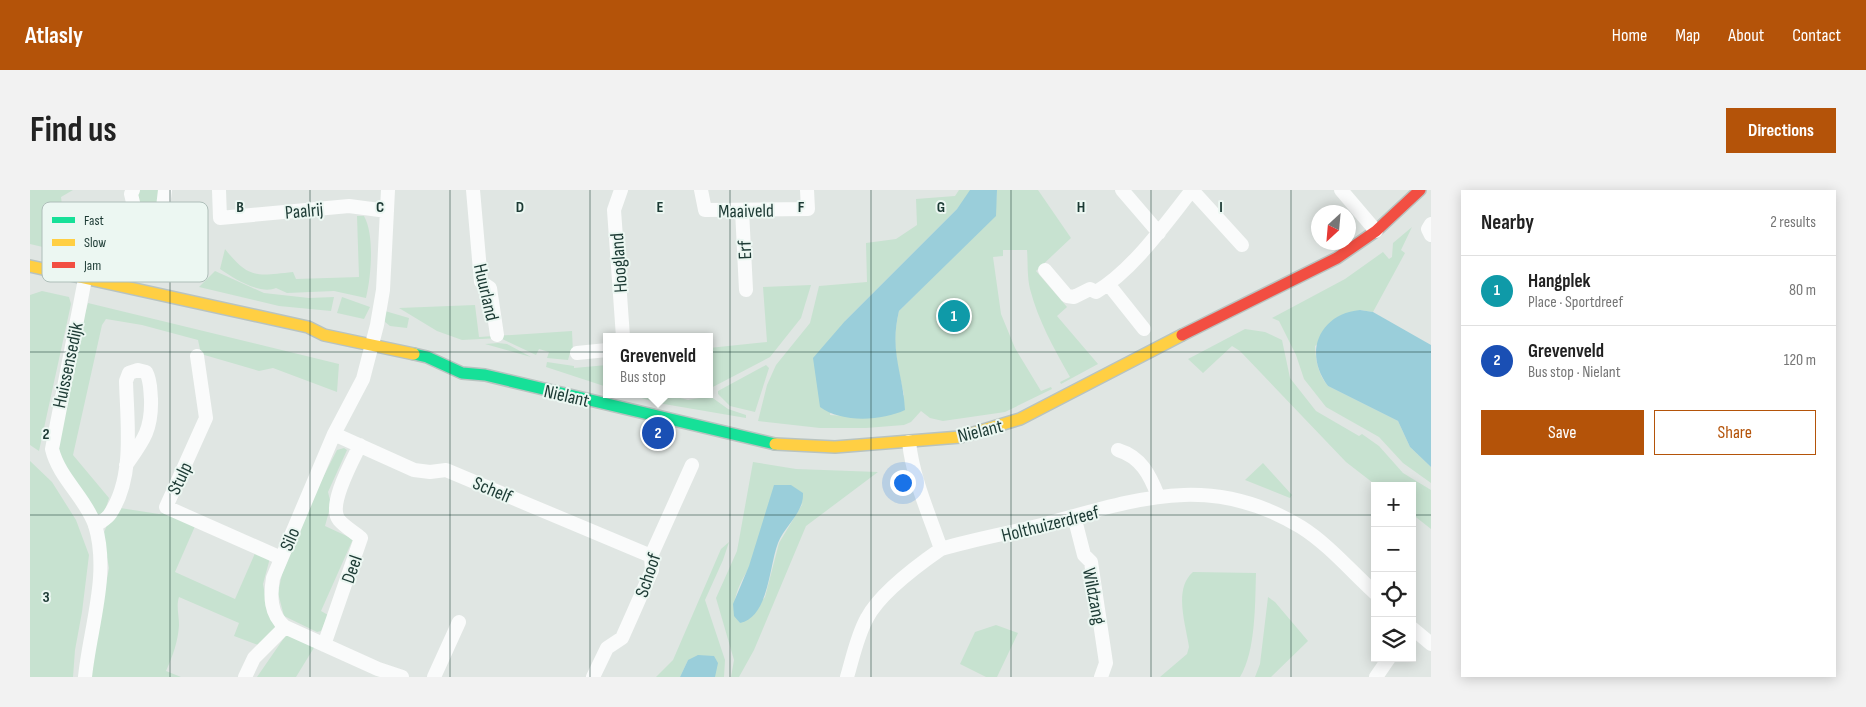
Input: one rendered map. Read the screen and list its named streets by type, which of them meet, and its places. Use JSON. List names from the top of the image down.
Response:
{
  "streets": {
    "street": [
      "Paalrij",
      "Maaiveld",
      "Erf",
      "Hoogland",
      "Huurland",
      "Huissensedijk",
      "Nielant",
      "Stulp",
      "Schelf",
      "Holthuizerdreef",
      "Silo",
      "Deel",
      "Schoof",
      "Wildzang"
    ]
  },
  "crossings": [
    ["Paalrij", "Silo"],
    ["Maaiveld", "Erf"],
    ["Nielant", "Silo"],
    ["Stulp", "Silo"],
    ["Schelf", "Silo"],
    ["Schelf", "Deel"],
    ["Schelf", "Schoof"],
    ["Holthuizerdreef", "Wildzang"]
  ],
  "legend": ["Fast", "Slow", "Jam"],
  "north": "bottom left",
  "page": {
    "header": "Atlasly",
    "nav": [
      "Home",
      "Map",
      "About",
      "Contact"
    ],
    "buttons": [
      "Directions",
      ["Save", "Share"]
    ],
    "title": "Find us",
    "heading": ["Nearby", "2 results"],
    "list": [
      {
        "mark": "1",
        "name": "Hangplek",
        "note": "Place · Sportdreef",
        "value": "80 m"
      },
      {
        "mark": "2",
        "name": "Grevenveld",
        "note": "Bus stop · Nielant",
        "value": "120 m"
      }
    ],
    "pins": ["1", "2"],
    "popup": ["Grevenveld", "Bus stop"],
    "map_buttons": ["+", "−"]
  },
  "grid": {
    "columns": [
      "B",
      "C",
      "D",
      "E",
      "F",
      "G",
      "H",
      "I"
    ],
    "rows": ["2", "3"]
  }
}
